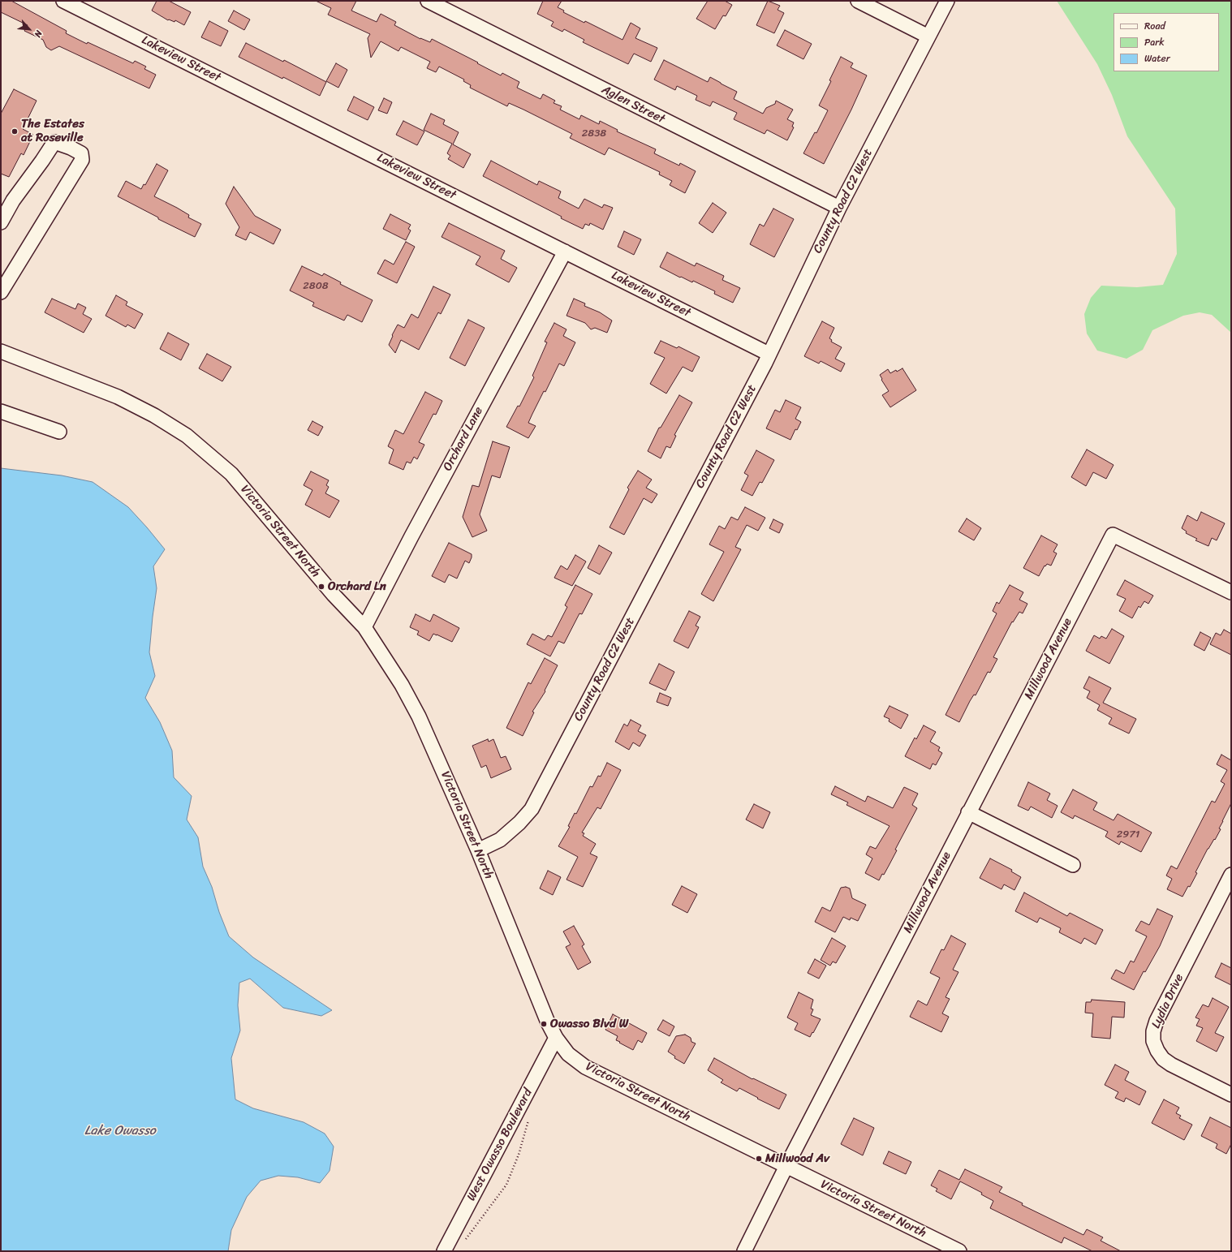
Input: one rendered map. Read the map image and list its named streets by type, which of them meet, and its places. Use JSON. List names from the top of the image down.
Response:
{
  "streets": {
    "street": [
      "Lakeview Street",
      "Aglen Street",
      "County Road C2 West",
      "Orchard Lane",
      "Victoria Street North",
      "Millwood Avenue",
      "Lydia Drive",
      "West Owasso Boulevard"
    ]
  },
  "crossings": [
    ["Lakeview Street", "County Road C2 West"],
    ["Lakeview Street", "Orchard Lane"],
    ["Aglen Street", "County Road C2 West"],
    ["County Road C2 West", "Victoria Street North"],
    ["Orchard Lane", "Victoria Street North"],
    ["Victoria Street North", "Millwood Avenue"],
    ["Victoria Street North", "West Owasso Boulevard"]
  ],
  "water": ["Lake Owasso"],
  "places": [
    "The Estates at Roseville",
    "Orchard Ln",
    "Owasso Blvd W",
    "Millwood Av"
  ],
  "house_numbers": ["2838", "2808", "2971"],
  "legend": ["Road", "Park", "Water"],
  "north": "bottom right"
}
